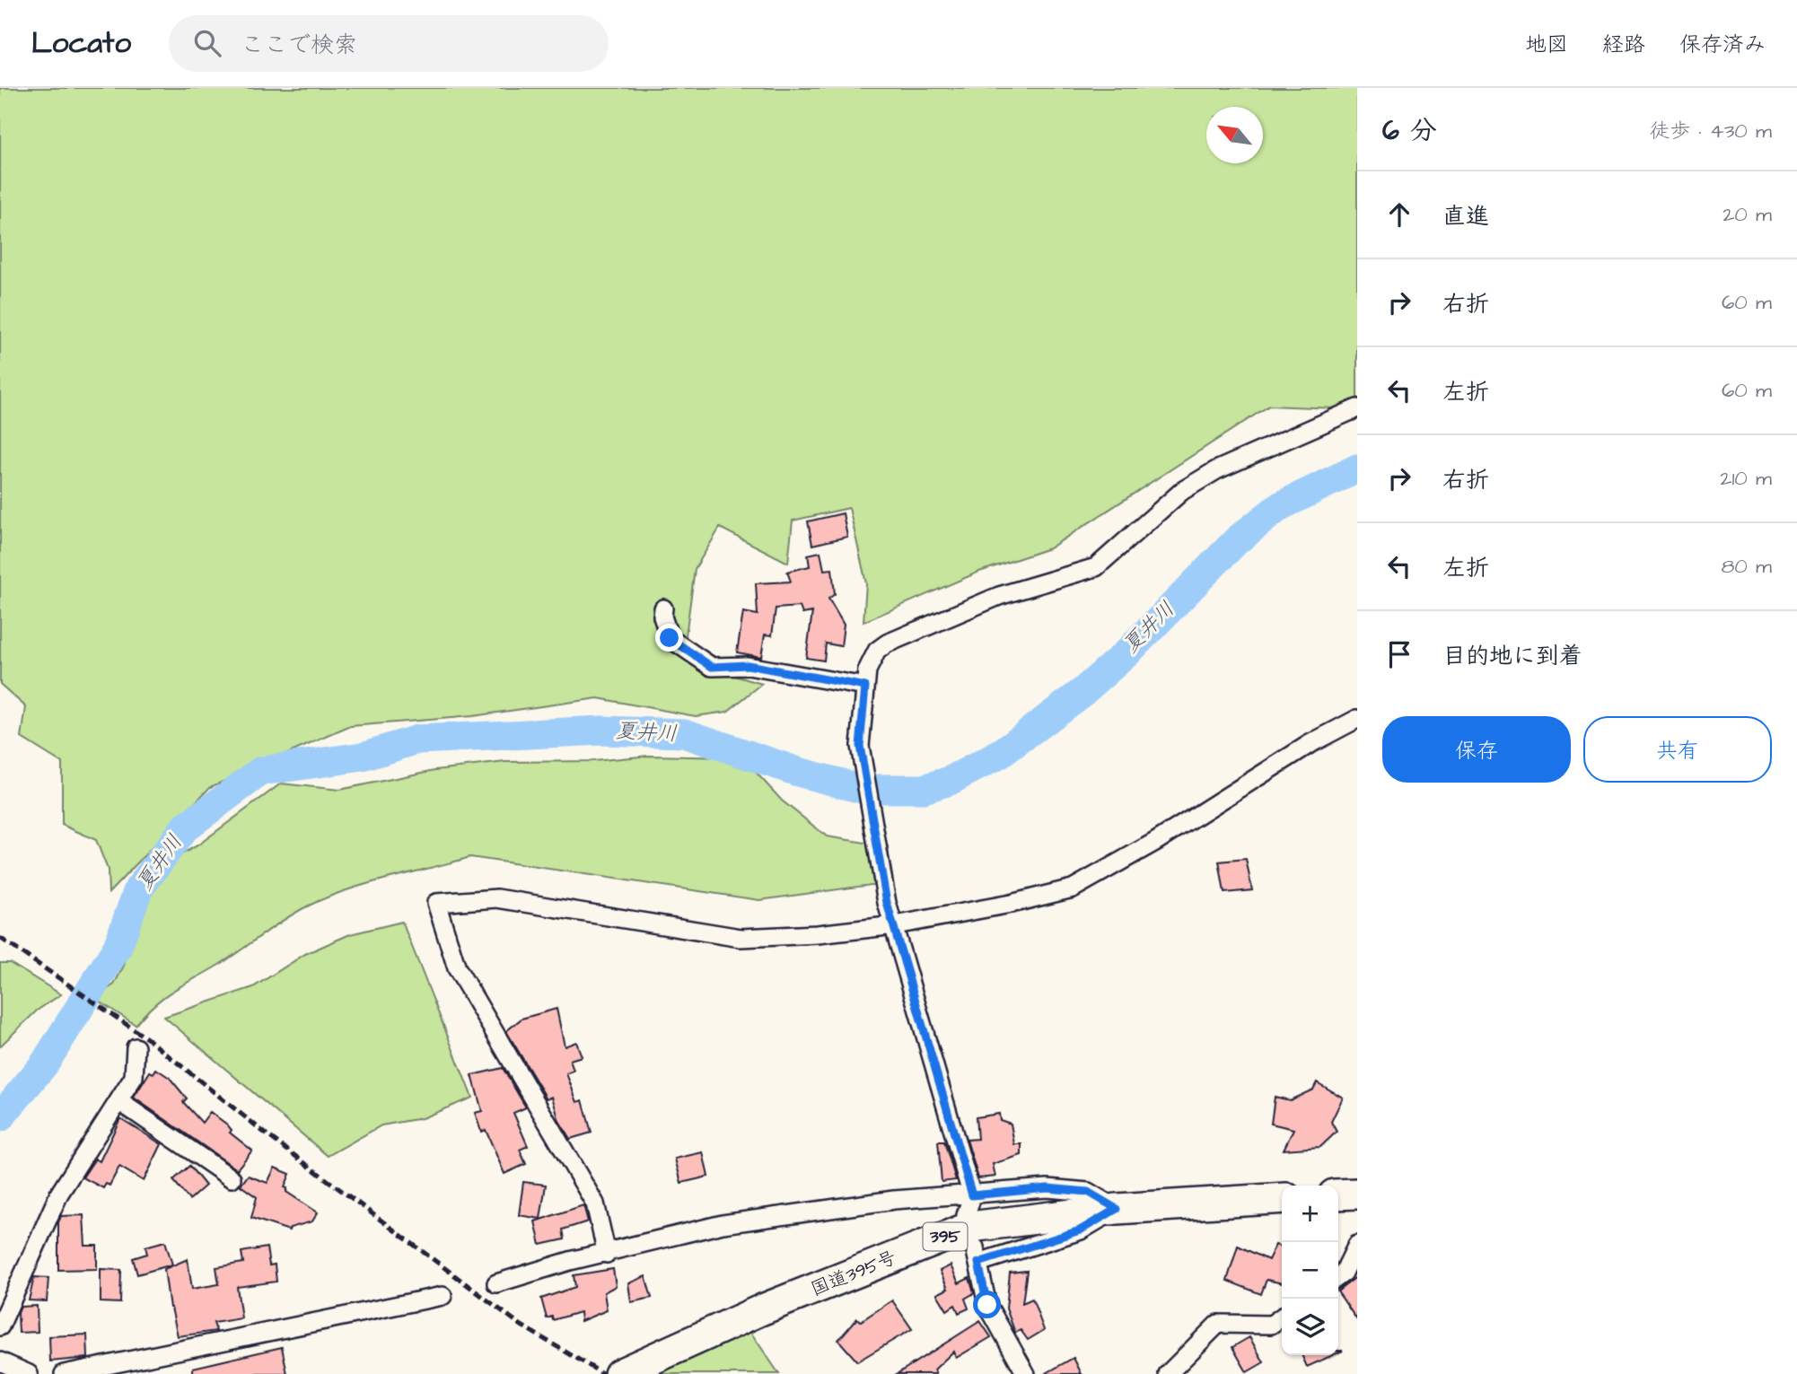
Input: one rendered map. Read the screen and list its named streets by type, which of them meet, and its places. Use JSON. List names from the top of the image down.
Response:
{
  "streets": {
    "highway": ["395", "国道395号"]
  },
  "water": ["夏井川"],
  "north": "top left",
  "page": {
    "header": "Locato",
    "search": "ここで検索",
    "nav": ["地図", "経路", "保存済み"],
    "heading": ["6 分", "徒歩 · 430 m"],
    "list": [
      ["直進", "20 m"],
      ["右折", "60 m"],
      ["左折", "60 m"],
      ["右折", "210 m"],
      ["左折", "80 m"],
      "目的地に到着"
    ],
    "buttons": ["保存", "共有"],
    "map_buttons": ["+", "−"]
  }
}
